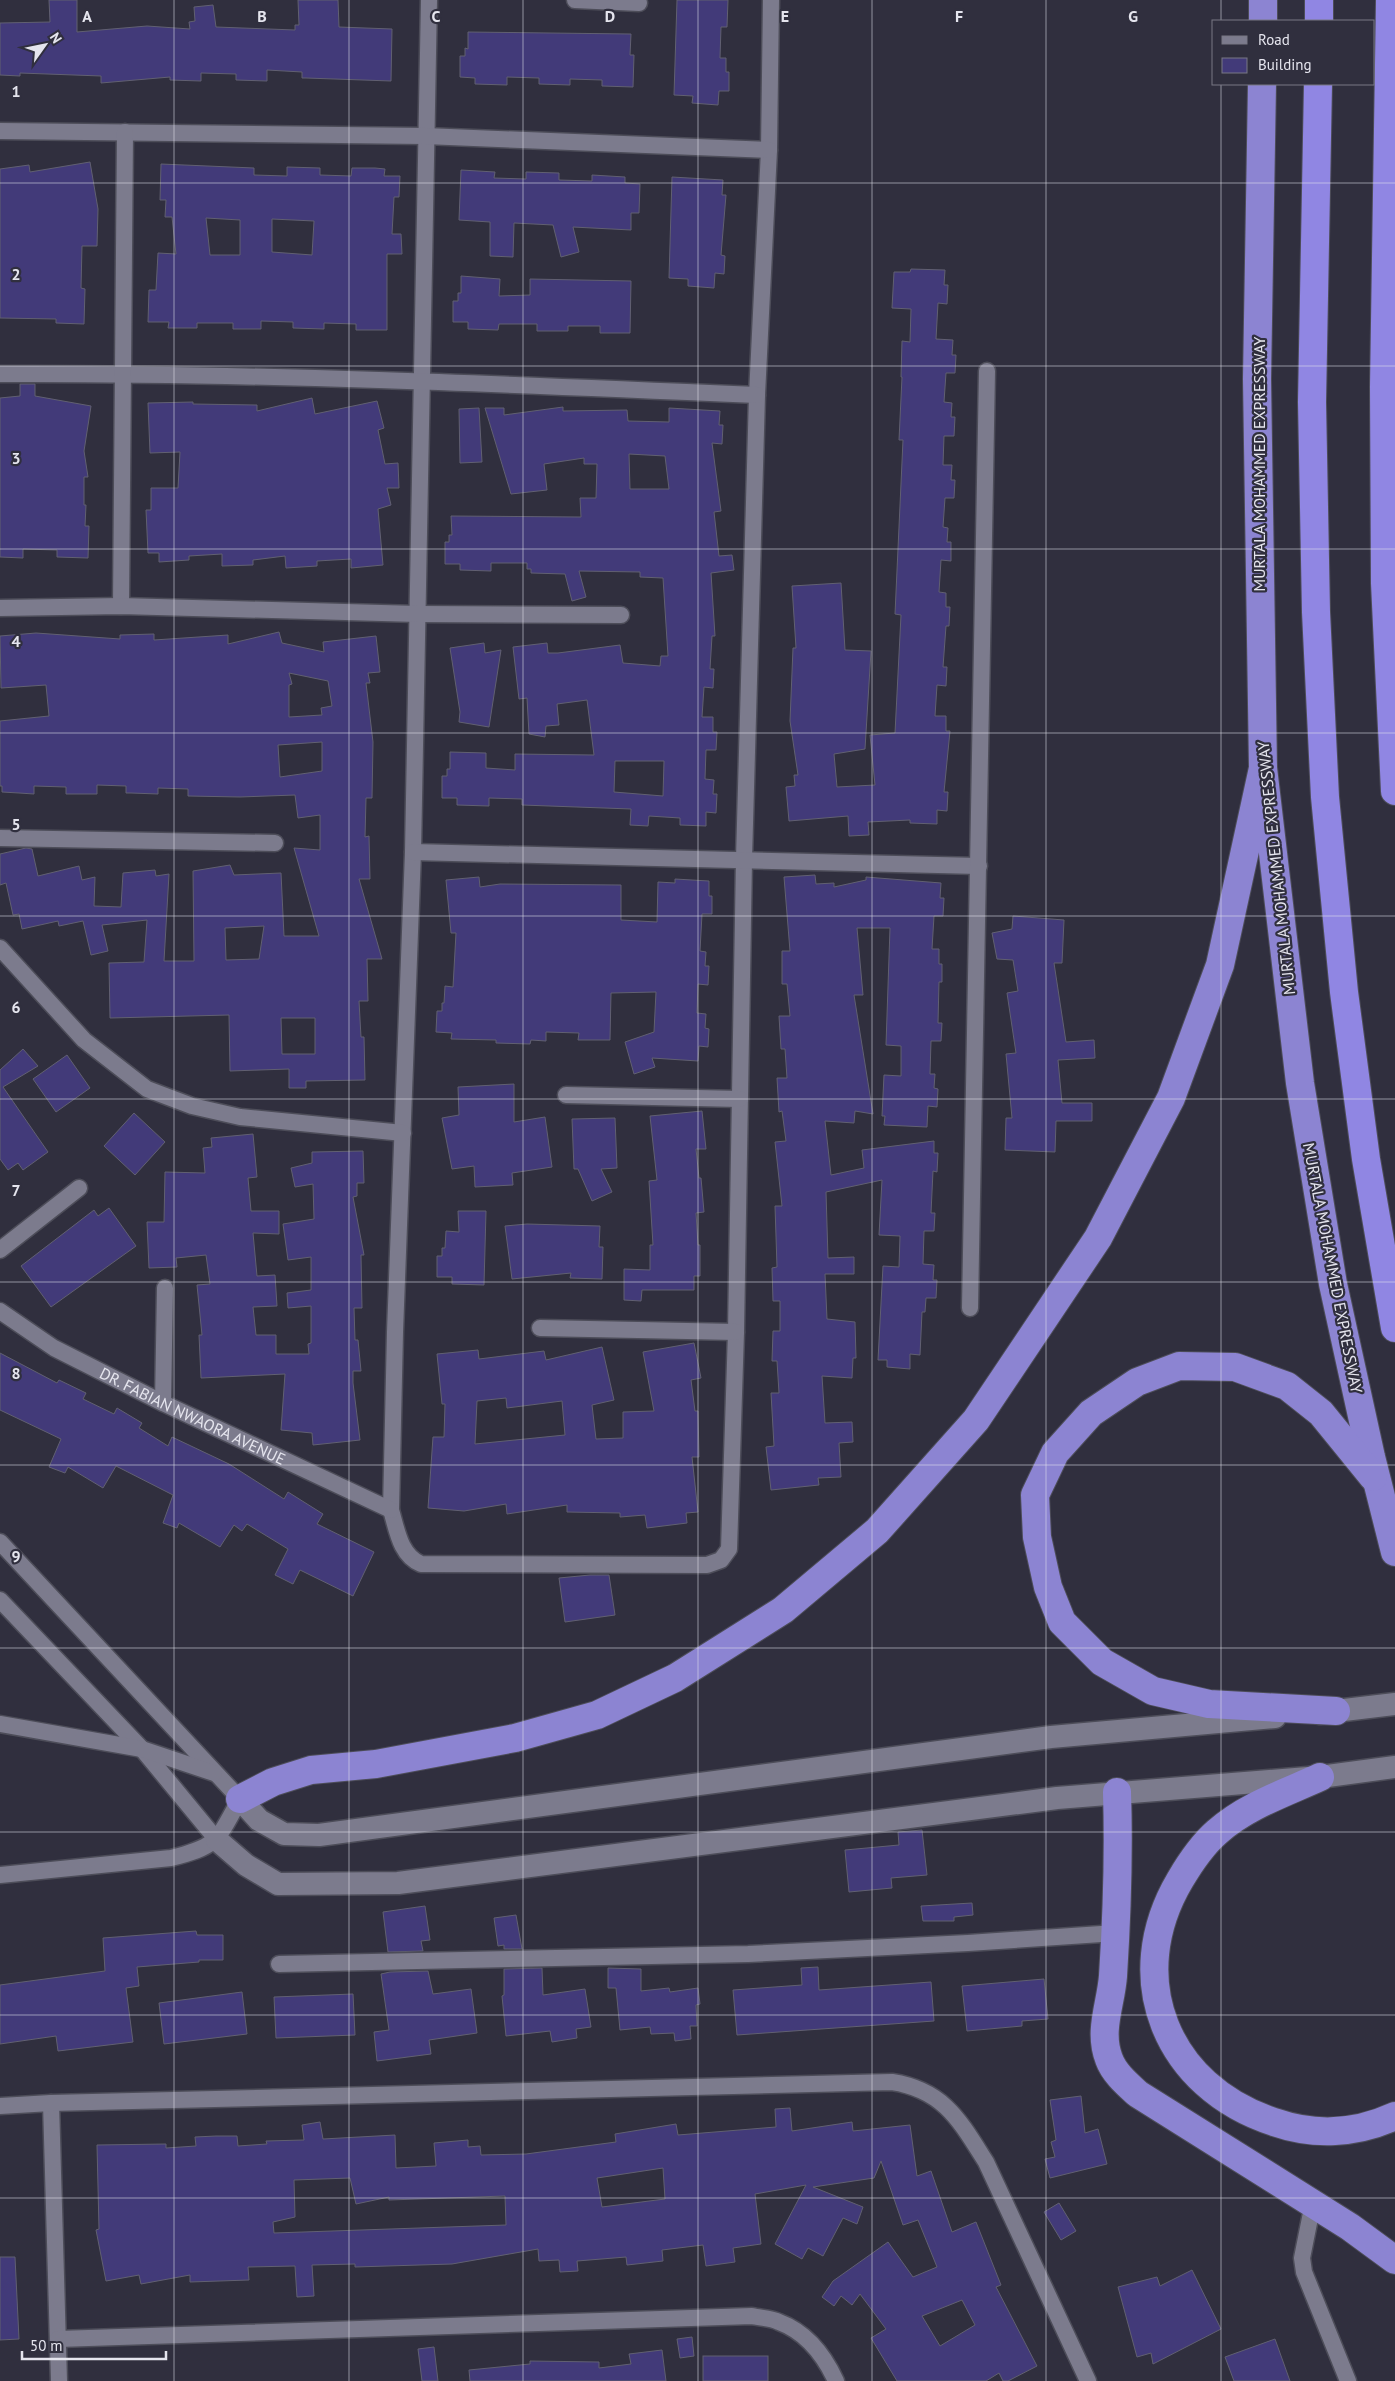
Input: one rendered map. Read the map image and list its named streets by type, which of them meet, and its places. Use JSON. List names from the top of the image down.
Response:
{
  "streets": {
    "highway": ["MURTALA MOHAMMED EXPRESSWAY"],
    "street": ["DR. FABIAN NWAORA AVENUE"]
  },
  "legend": ["Road", "Building"],
  "scale_bar": "50 m",
  "north": "top right",
  "grid": {
    "columns": [
      "A",
      "B",
      "C",
      "D",
      "E",
      "F",
      "G"
    ],
    "rows": [
      "1",
      "2",
      "3",
      "4",
      "5",
      "6",
      "7",
      "8",
      "9"
    ]
  }
}
